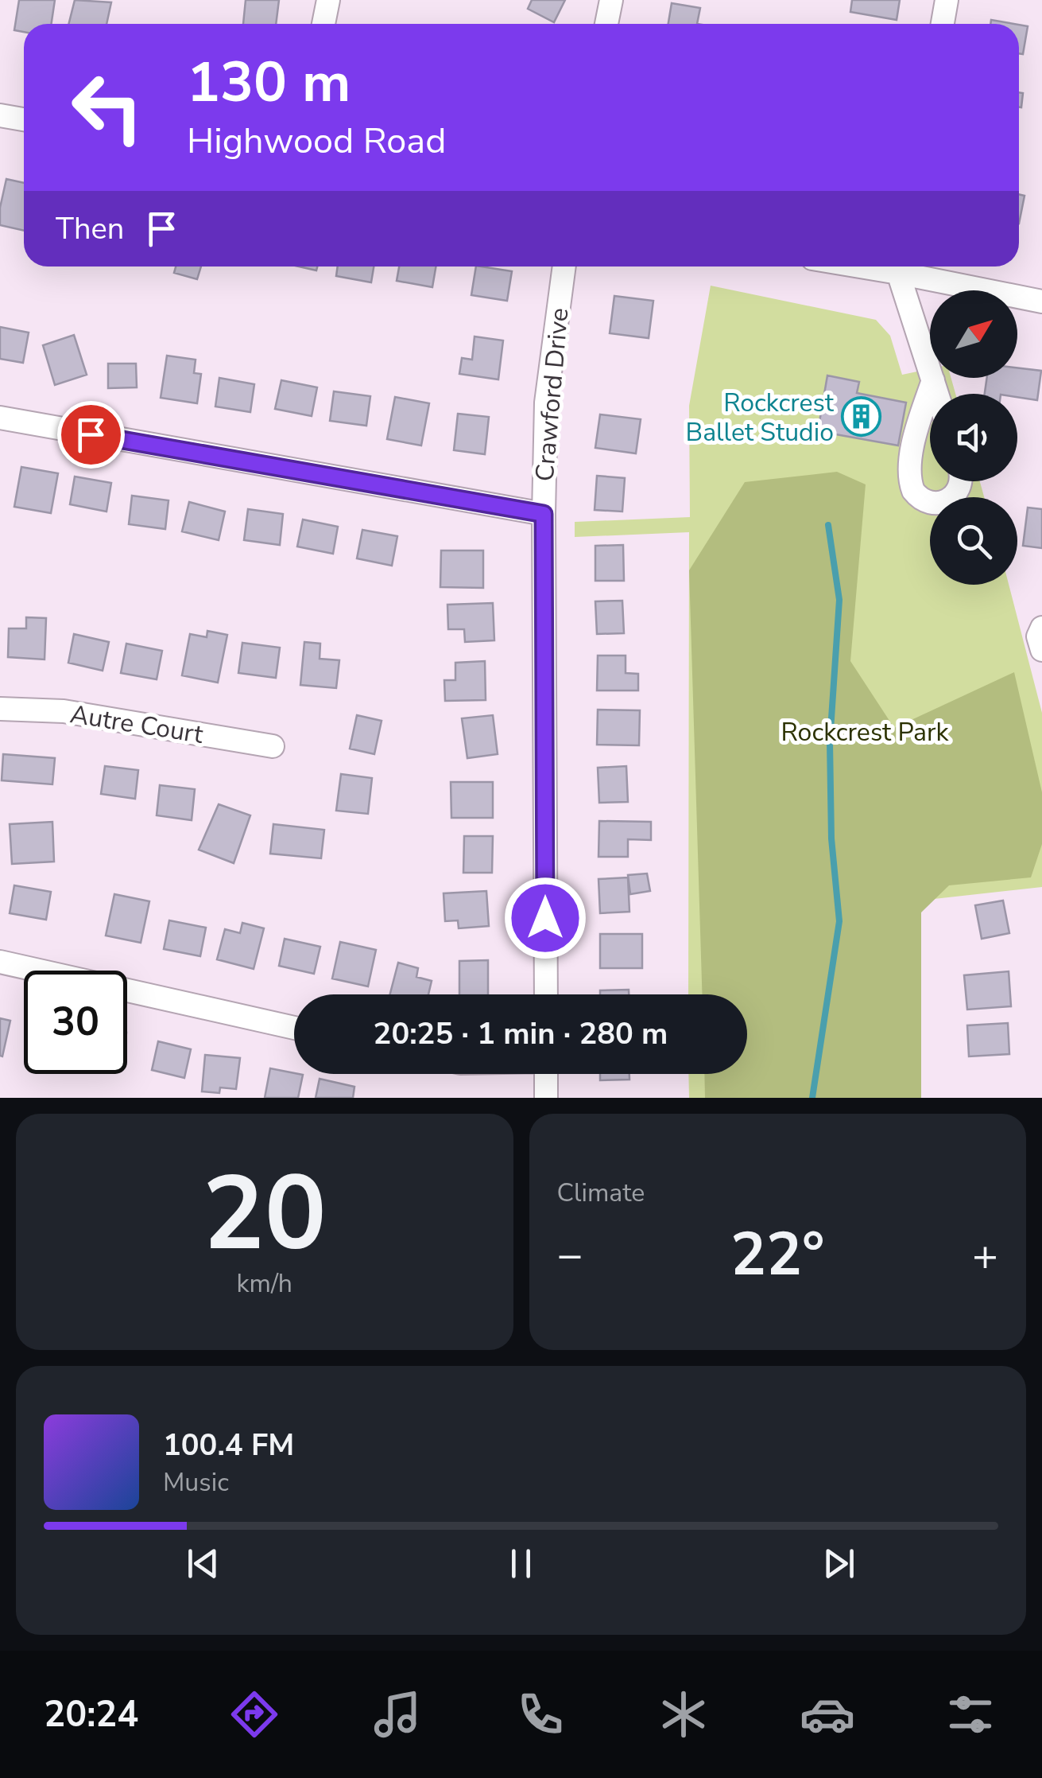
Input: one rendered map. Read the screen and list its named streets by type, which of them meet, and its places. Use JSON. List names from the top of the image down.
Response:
{
  "streets": {
    "street": ["Crawford Drive", "Autre Court"]
  },
  "parks": ["Rockcrest Park"],
  "places": {
    "building": ["Rockcrest Ballet Studio"]
  },
  "north": "top right",
  "page": {
    "turn": ["130 m", "Highwood Road"],
    "then": "Then",
    "limit": "30",
    "trip": "20:25 · 1 min · 280 m",
    "tile": [
      ["20", "km/h"],
      "Climate"
    ],
    "heat": ["−", "22°", "+"],
    "song": ["100.4 FM", "Music"],
    "tabs": "20:24"
  }
}
